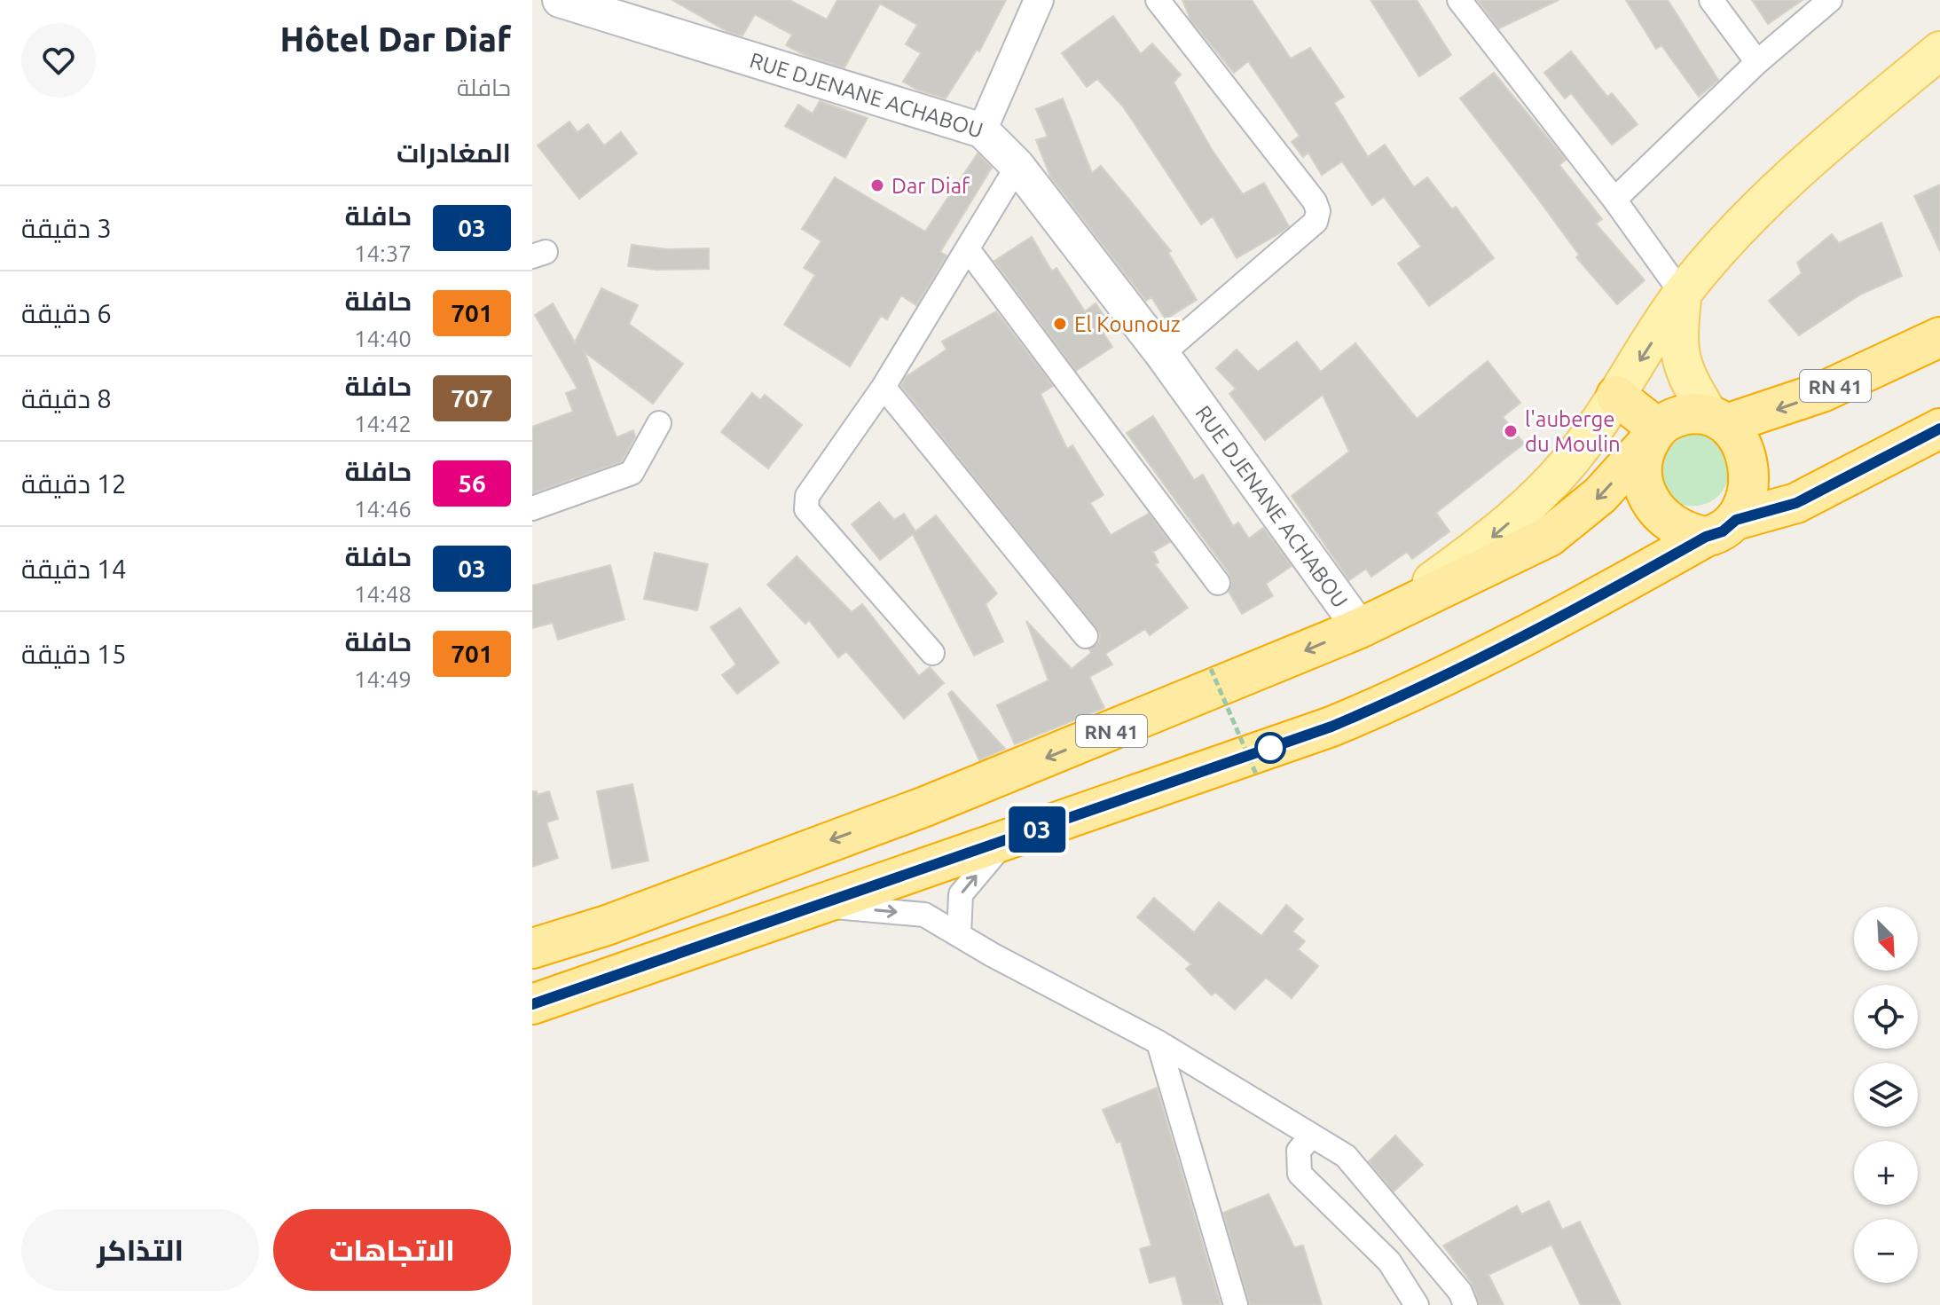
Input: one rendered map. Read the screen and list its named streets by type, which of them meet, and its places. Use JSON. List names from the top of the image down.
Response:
{
  "streets": {
    "highway": ["RN 41"],
    "main road": ["RUE DJENANE ACHABOU"]
  },
  "crossings": [
    ["RUE DJENANE ACHABOU", "RN 41"]
  ],
  "places": ["Dar Diaf", "El Kounouz", "l'auberge du Moulin"],
  "lines": ["bus line 03"],
  "north": "bottom right",
  "page": {
    "on_map": "03",
    "heading": [
      ["Hôtel Dar Diaf", "حافلة"],
      "المغادرات"
    ],
    "list": [
      {
        "mark": "03",
        "name": "حافلة",
        "note": "14:37",
        "value": "3 دقيقة"
      },
      {
        "mark": "701",
        "name": "حافلة",
        "note": "14:40",
        "value": "6 دقيقة"
      },
      {
        "mark": "707",
        "name": "حافلة",
        "note": "14:42",
        "value": "8 دقيقة"
      },
      {
        "mark": "56",
        "name": "حافلة",
        "note": "14:46",
        "value": "12 دقيقة"
      },
      {
        "mark": "03",
        "name": "حافلة",
        "note": "14:48",
        "value": "14 دقيقة"
      },
      {
        "mark": "701",
        "name": "حافلة",
        "note": "14:49",
        "value": "15 دقيقة"
      }
    ],
    "map_buttons": ["+", "−"],
    "buttons": ["الاتجاهات", "التذاكر"]
  }
}
